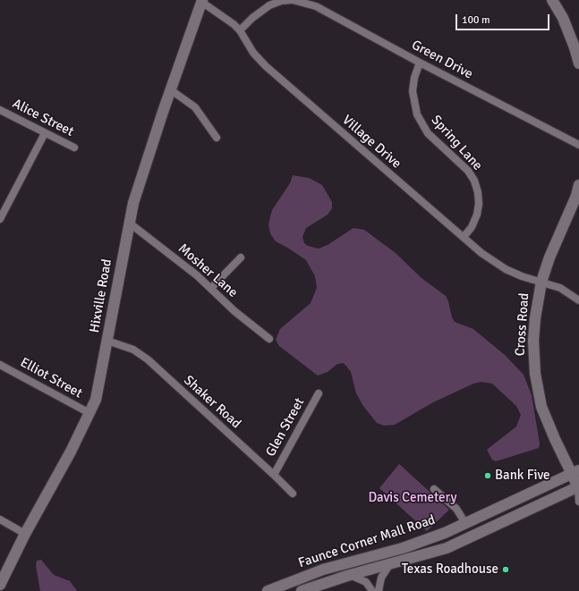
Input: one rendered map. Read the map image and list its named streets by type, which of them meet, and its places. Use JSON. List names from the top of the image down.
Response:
{
  "streets": {
    "street": [
      "Green Drive",
      "Alice Street",
      "Village Drive",
      "Spring Lane",
      "Mosher Lane",
      "Hixville Road",
      "Cross Road",
      "Elliot Street",
      "Shaker Road",
      "Glen Street",
      "Faunce Corner Mall Road"
    ]
  },
  "crossings": [
    ["Green Drive", "Village Drive"],
    ["Green Drive", "Spring Lane"],
    ["Village Drive", "Spring Lane"],
    ["Village Drive", "Hixville Road"],
    ["Village Drive", "Cross Road"],
    ["Mosher Lane", "Hixville Road"],
    ["Hixville Road", "Elliot Street"],
    ["Hixville Road", "Shaker Road"],
    ["Cross Road", "Faunce Corner Mall Road"],
    ["Shaker Road", "Glen Street"]
  ],
  "parks": ["Davis Cemetery"],
  "places": ["Bank Five", "Texas Roadhouse"],
  "scale_bar": "100 m"
}
